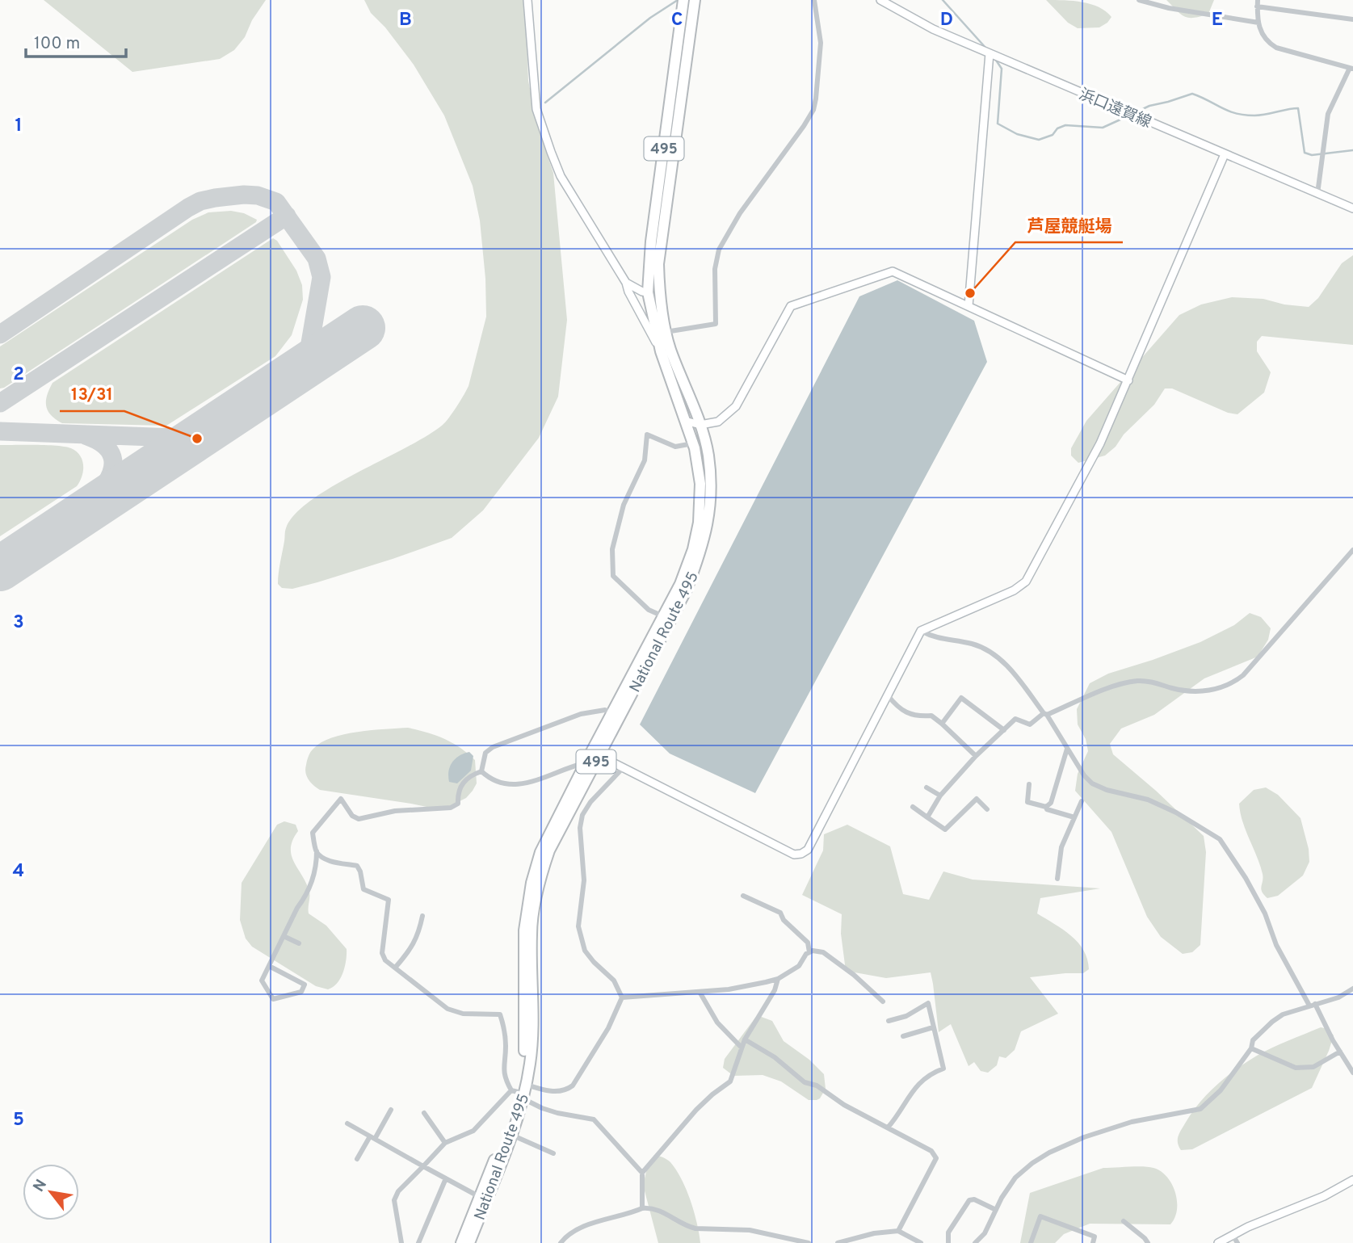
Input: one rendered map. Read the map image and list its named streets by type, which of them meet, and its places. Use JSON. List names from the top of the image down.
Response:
{
  "streets": {
    "highway": ["495", "National Route 495"],
    "street": ["浜口遠賀線"]
  },
  "places": ["芦屋競艇場", "13/31"],
  "scale_bar": "100 m",
  "north": "top left",
  "grid": {
    "columns": [
      "B",
      "C",
      "D",
      "E"
    ],
    "rows": [
      "1",
      "2",
      "3",
      "4",
      "5"
    ]
  }
}
